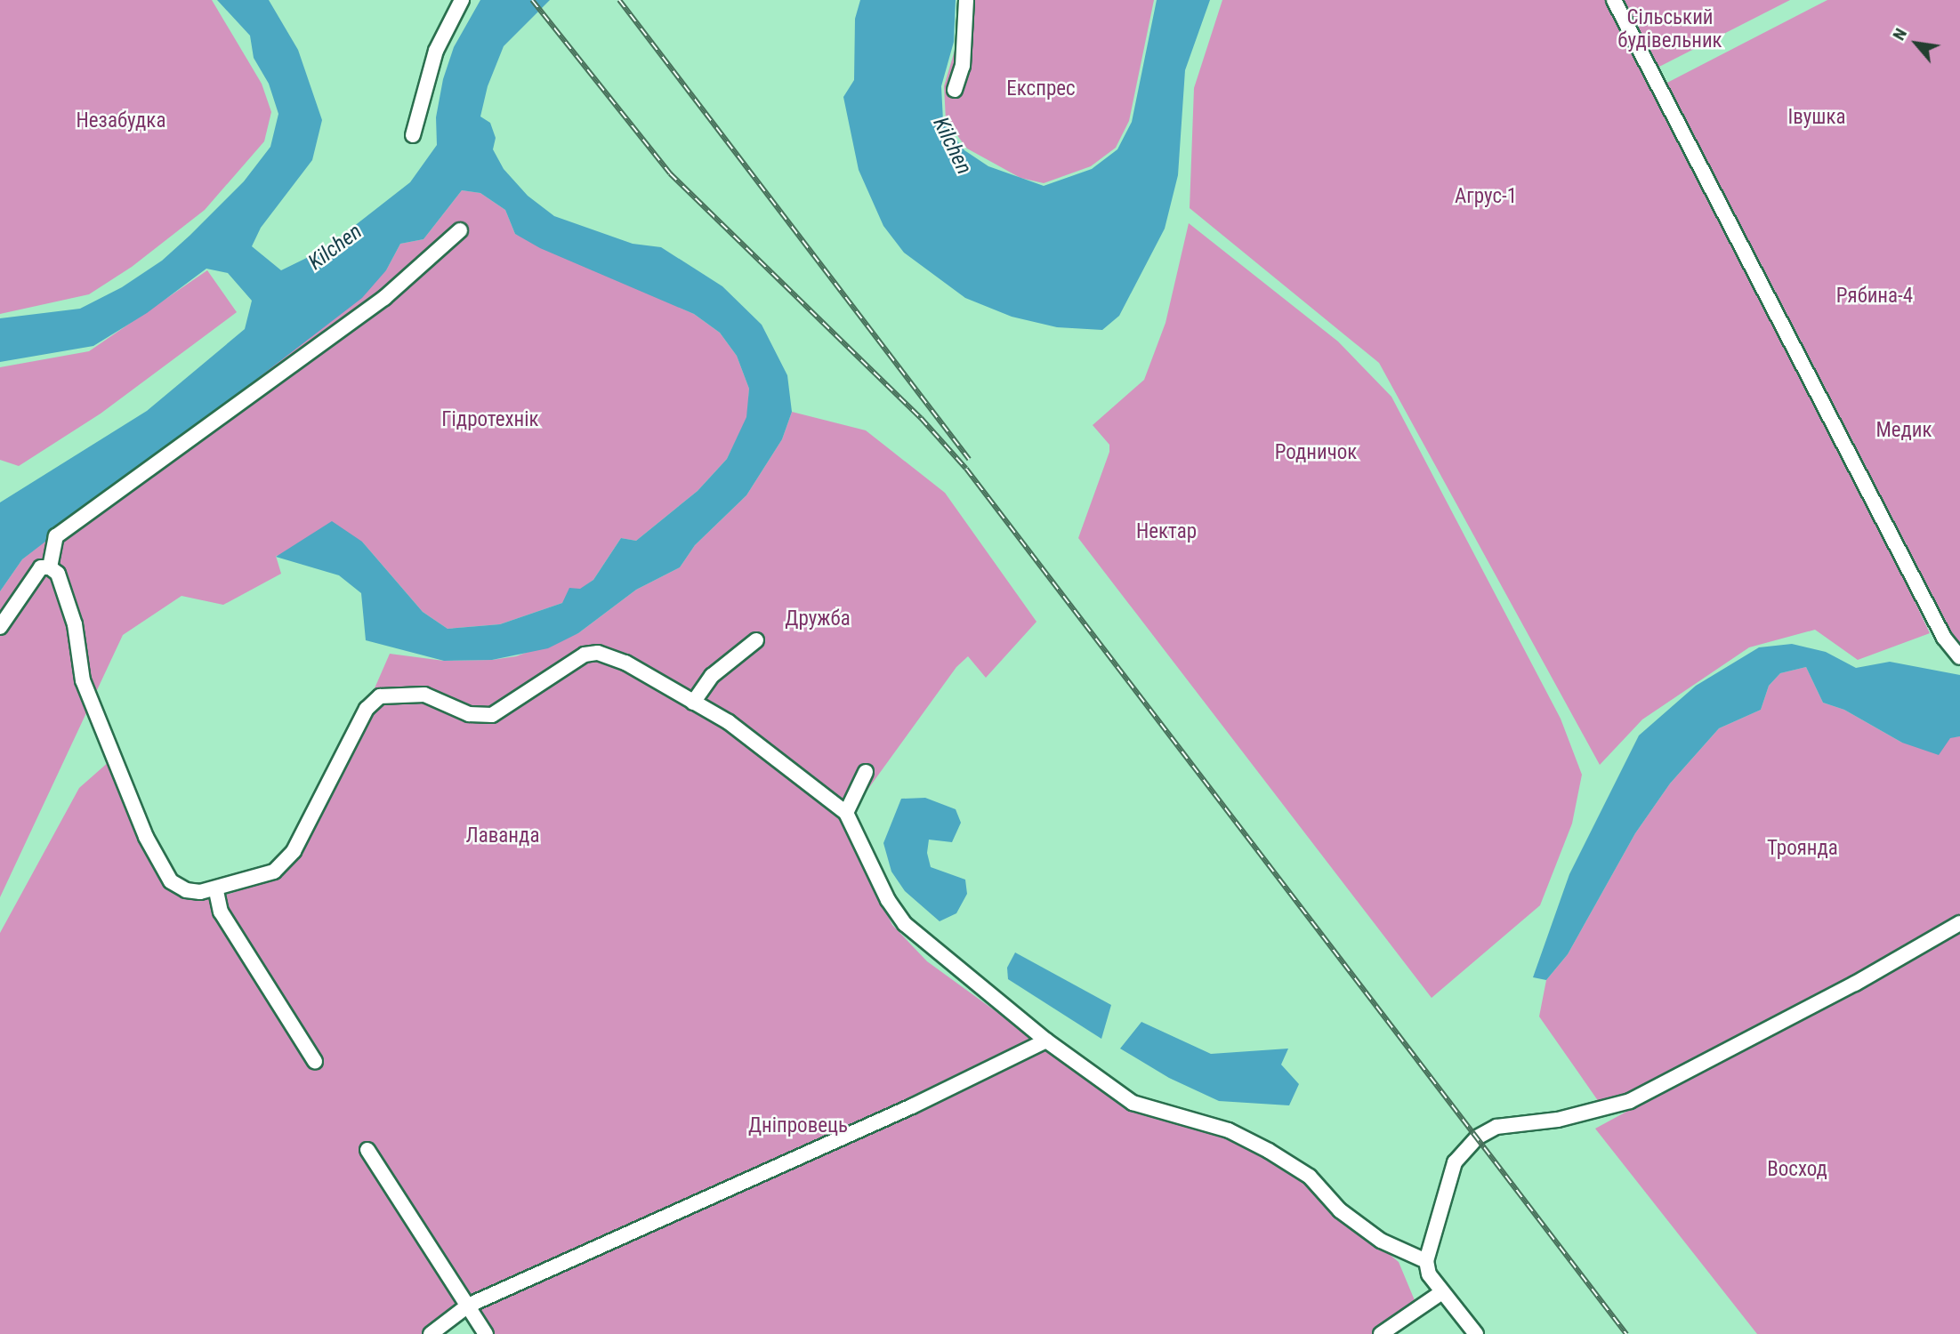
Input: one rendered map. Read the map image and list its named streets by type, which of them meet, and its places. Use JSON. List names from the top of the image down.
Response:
{
  "water": ["Kilchen"],
  "parks": [
    "Сільський будівельник",
    "Експрес",
    "Івушка",
    "Незабудка",
    "Агрус-1",
    "Рябина-4",
    "Гідротехнік",
    "Медик",
    "Родничок",
    "Нектар",
    "Дружба",
    "Лаванда",
    "Троянда",
    "Дніпровець",
    "Восход"
  ],
  "north": "top left"
}
